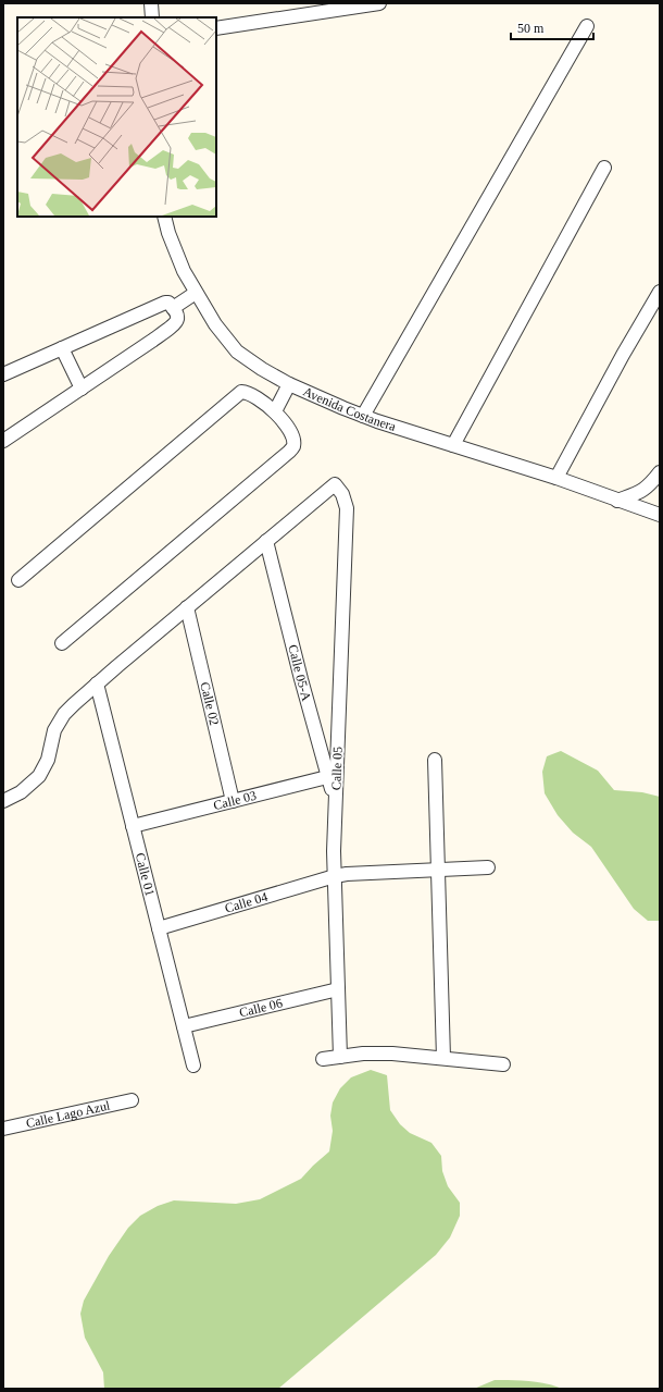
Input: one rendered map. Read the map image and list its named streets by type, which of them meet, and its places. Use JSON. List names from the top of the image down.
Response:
{
  "streets": {
    "street": [
      "Avenida Costanera",
      "Calle 05-A",
      "Calle 02",
      "Calle 05",
      "Calle 03",
      "Calle 01",
      "Calle 04",
      "Calle 06",
      "Calle Lago Azul"
    ]
  },
  "crossings": [
    ["Calle 05-A", "Calle 05"],
    ["Calle 05-A", "Calle 03"],
    ["Calle 02", "Calle 03"],
    ["Calle 05", "Calle 03"],
    ["Calle 05", "Calle 04"],
    ["Calle 05", "Calle 06"],
    ["Calle 03", "Calle 01"],
    ["Calle 01", "Calle 04"],
    ["Calle 01", "Calle 06"]
  ],
  "scale_bar": "50 m"
}
